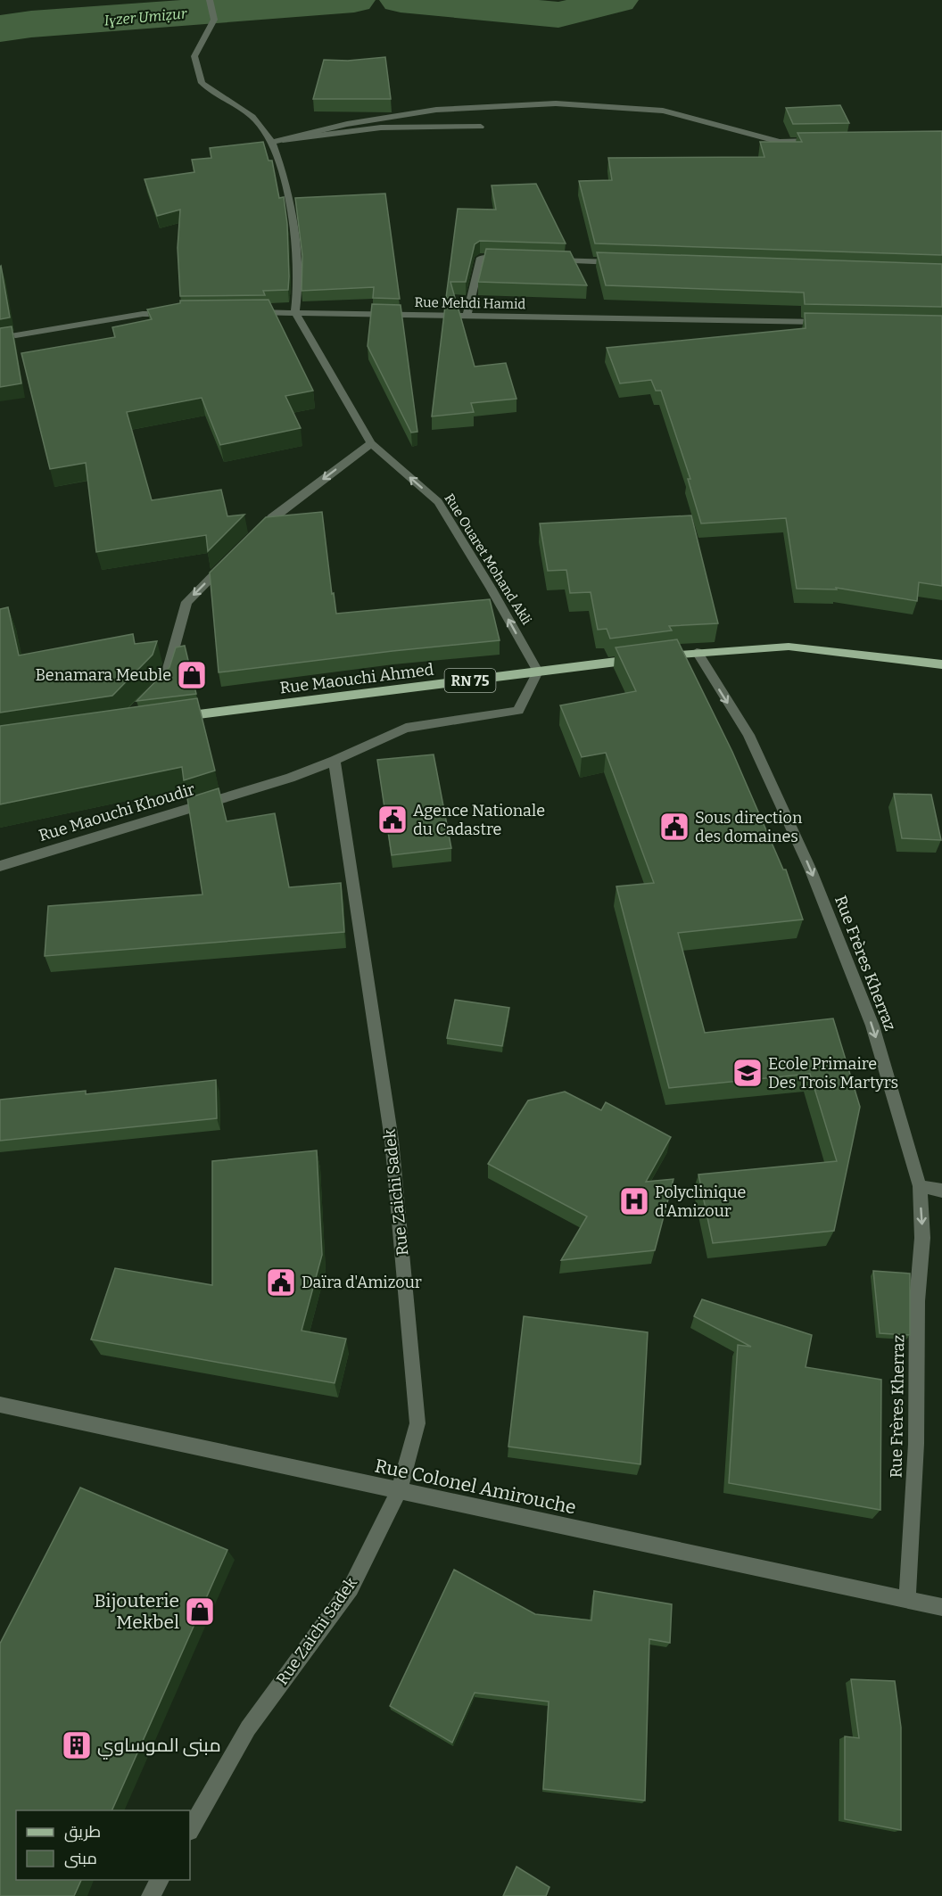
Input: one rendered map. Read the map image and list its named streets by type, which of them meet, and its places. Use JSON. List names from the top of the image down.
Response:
{
  "streets": {
    "main road": ["Rue Maouchi Ahmed", "RN 75"],
    "street": [
      "Rue Mehdi Hamid",
      "Rue Ouaret Mohand Akli",
      "Rue Maouchi Khoudir",
      "Rue Frères Kherraz",
      "Rue Zaichi Sadek",
      "Rue Colonel Amirouche"
    ]
  },
  "crossings": [
    ["Rue Mehdi Hamid", "Rue Ouaret Mohand Akli"],
    ["Rue Ouaret Mohand Akli", "Rue Maouchi Ahmed"],
    ["Rue Maouchi Ahmed", "Rue Frères Kherraz"],
    ["Rue Maouchi Khoudir", "Rue Zaichi Sadek"],
    ["Rue Frères Kherraz", "Rue Colonel Amirouche"],
    ["Rue Zaichi Sadek", "Rue Colonel Amirouche"]
  ],
  "one_way": ["Rue Ouaret Mohand Akli", "Rue Frères Kherraz"],
  "water": ["Iɣzer Umiẓur"],
  "places": {
    "shop": ["Benamara Meuble", "Bijouterie Mekbel"],
    "public building": ["Agence Nationale du Cadastre", "Sous direction des domaines", "Daïra d'Amizour"],
    "school or university": ["Ecole Primaire Des Trois Martyrs"],
    "hospital": ["Polyclinique d'Amizour"],
    "building": ["مبنى الموساوي"]
  },
  "legend": ["طريق", "مبنى"]
}
